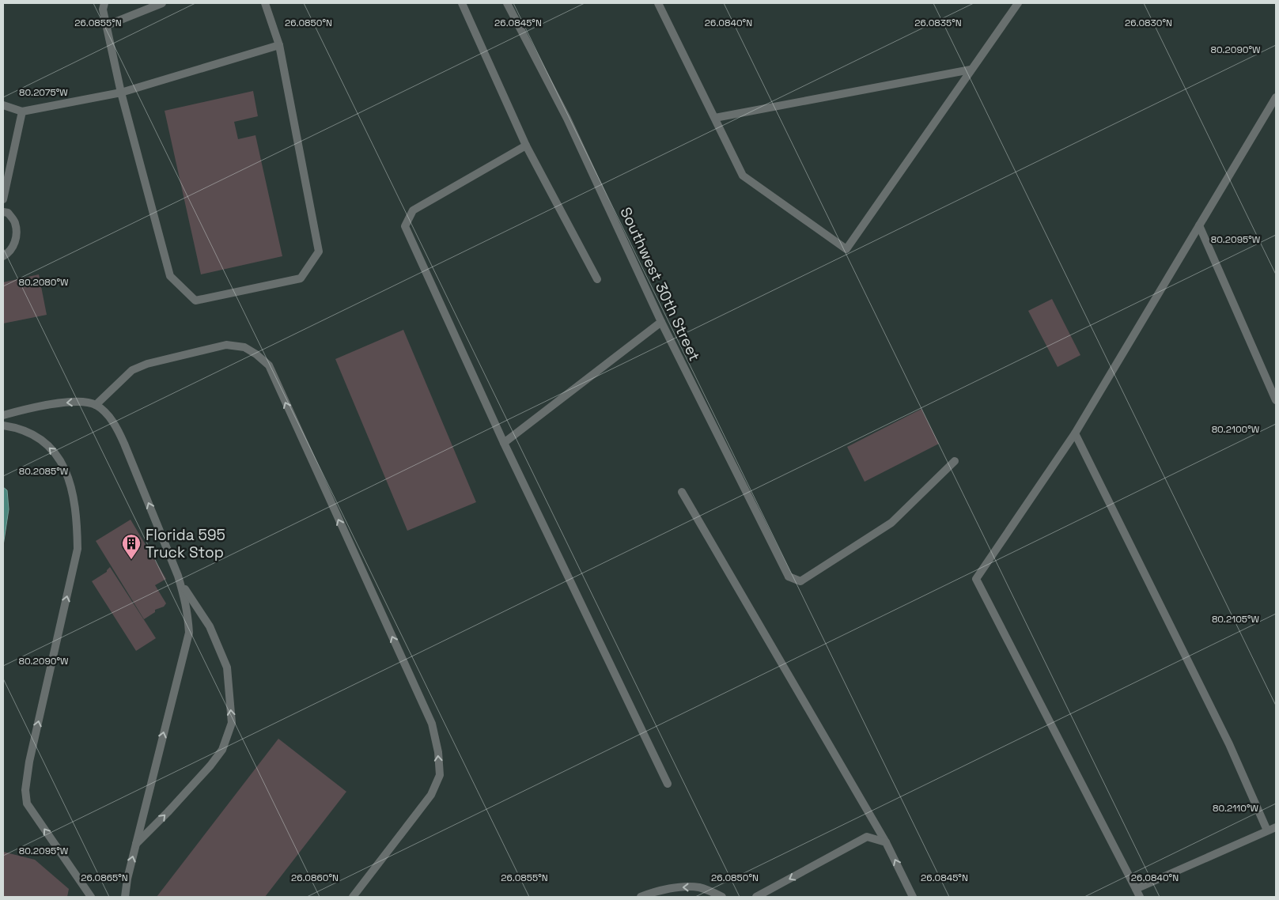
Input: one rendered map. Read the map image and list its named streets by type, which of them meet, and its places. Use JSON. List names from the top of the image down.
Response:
{
  "streets": {
    "street": ["Southwest 30th Street"]
  },
  "places": {
    "building": ["Florida 595 Truck Stop"]
  },
  "coordinates": [
    "26.0855°N",
    "26.0850°N",
    "26.0845°N",
    "26.0840°N",
    "26.0835°N",
    "26.0830°N",
    "80.2090°W",
    "80.2075°W",
    "80.2095°W",
    "80.2080°W",
    "80.2100°W",
    "80.2085°W",
    "80.2105°W",
    "80.2110°W",
    "26.0865°N",
    "26.0860°N"
  ]
}
